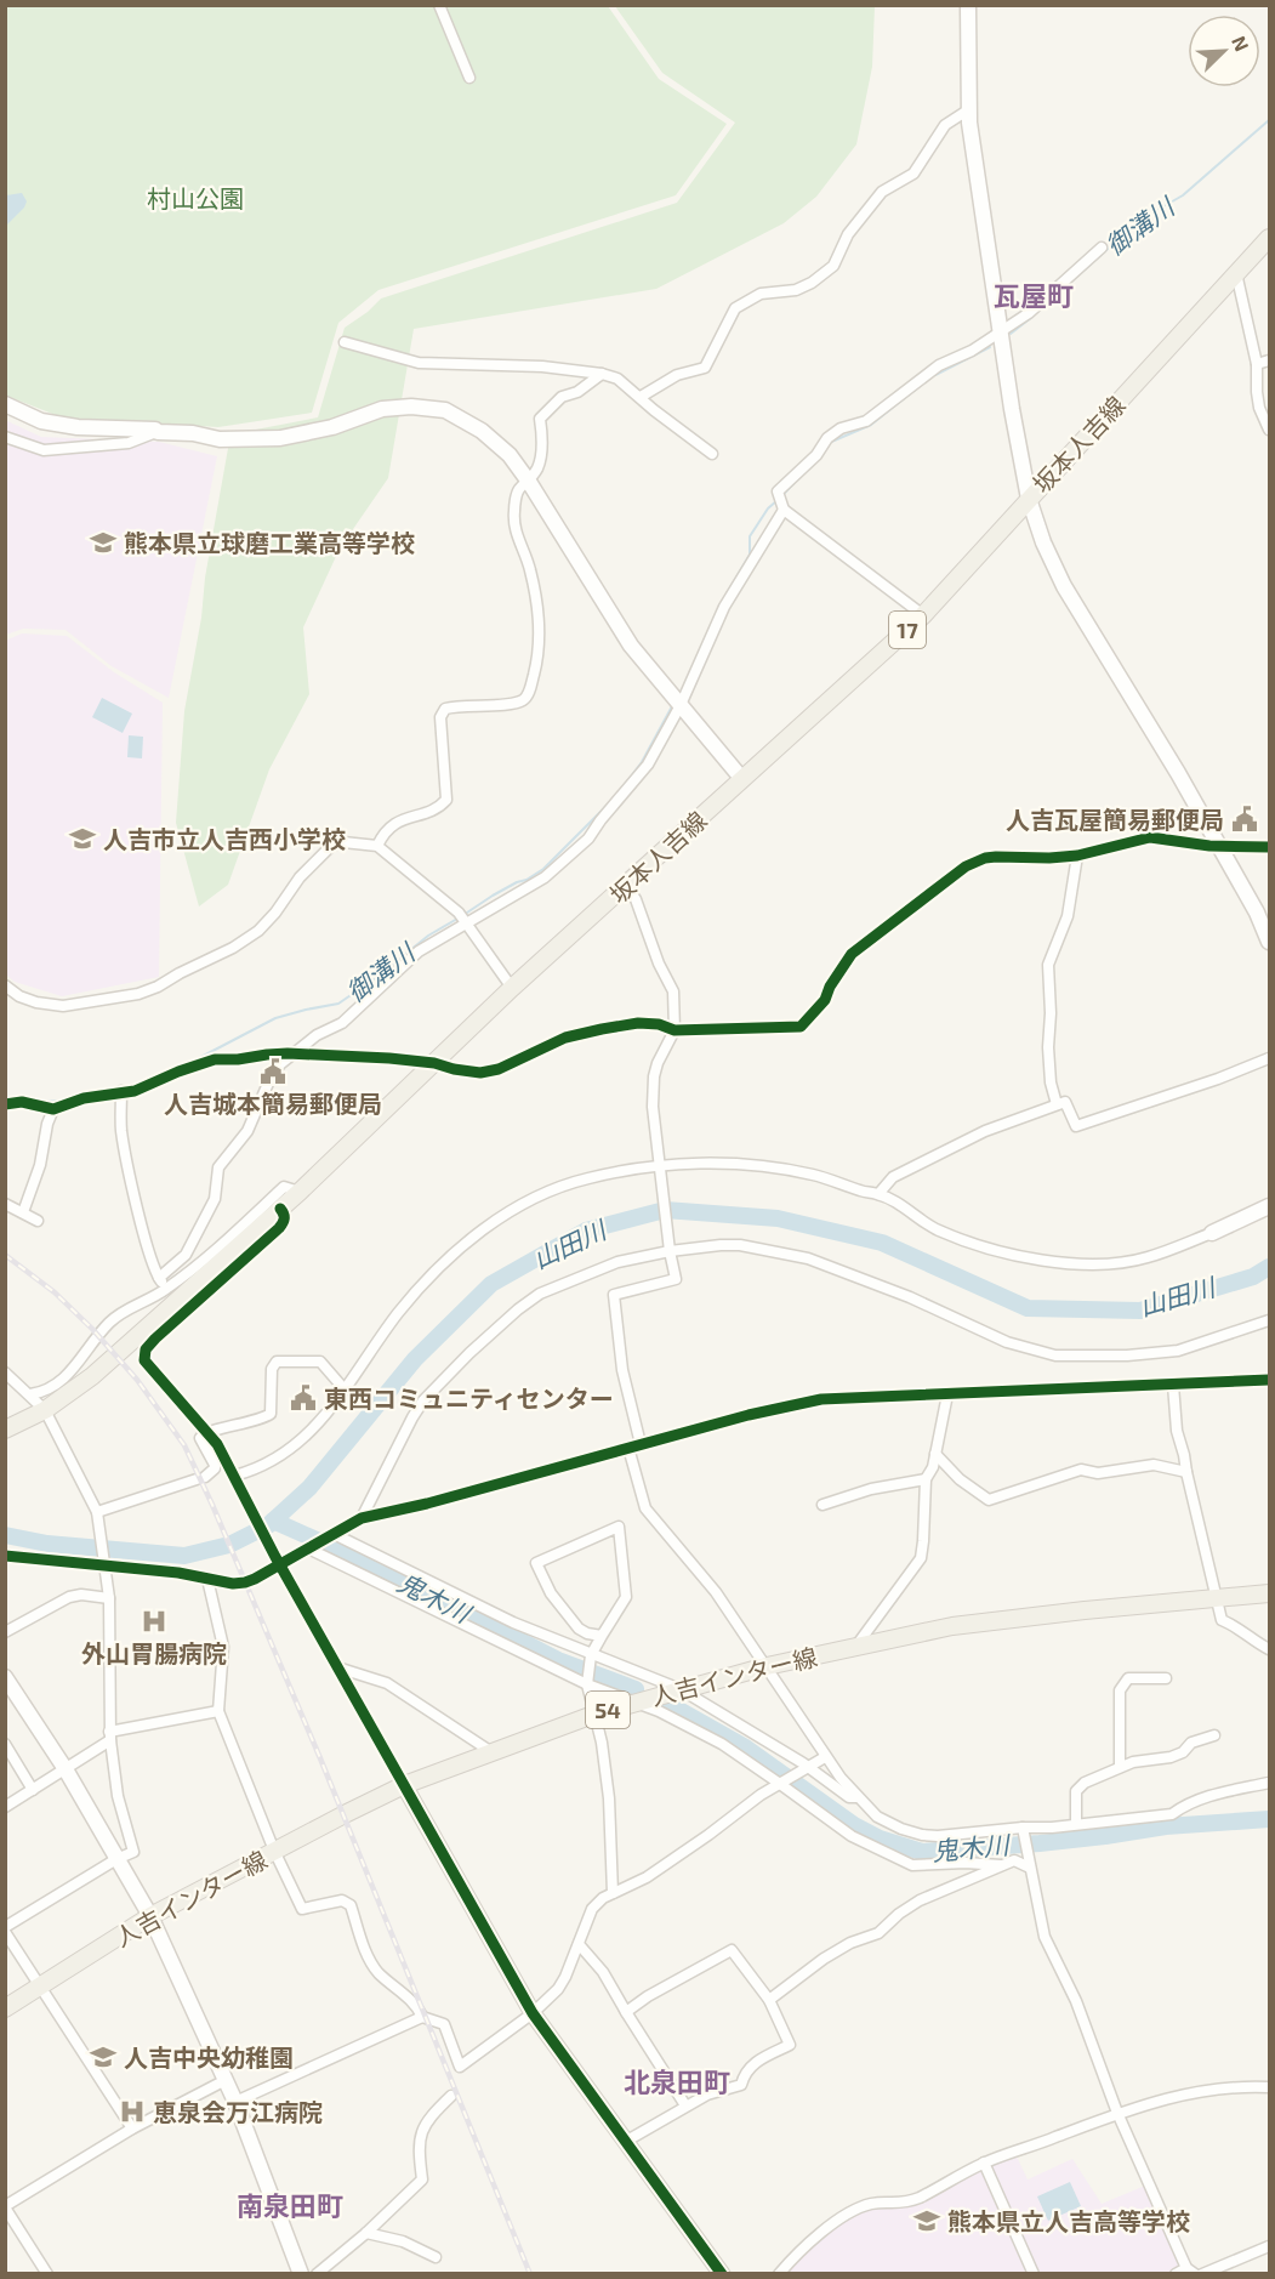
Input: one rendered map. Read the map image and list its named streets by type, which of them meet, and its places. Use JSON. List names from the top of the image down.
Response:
{
  "streets": {
    "main road": [
      "坂本人吉線",
      "17",
      "人吉インター線",
      "54"
    ]
  },
  "districts": ["瓦屋町", "北泉田町", "南泉田町"],
  "water": ["御溝川", "山田川", "鬼木川"],
  "parks": ["村山公園"],
  "places": {
    "school or university": [
      "熊本県立球磨工業高等学校",
      "人吉市立人吉西小学校",
      "人吉中央幼稚園",
      "熊本県立人吉高等学校"
    ],
    "public building": ["人吉瓦屋簡易郵便局", "人吉城本簡易郵便局", "東西コミュニティセンター"],
    "hospital": ["外山胃腸病院", "恵泉会万江病院"]
  },
  "north": "top right"
}
